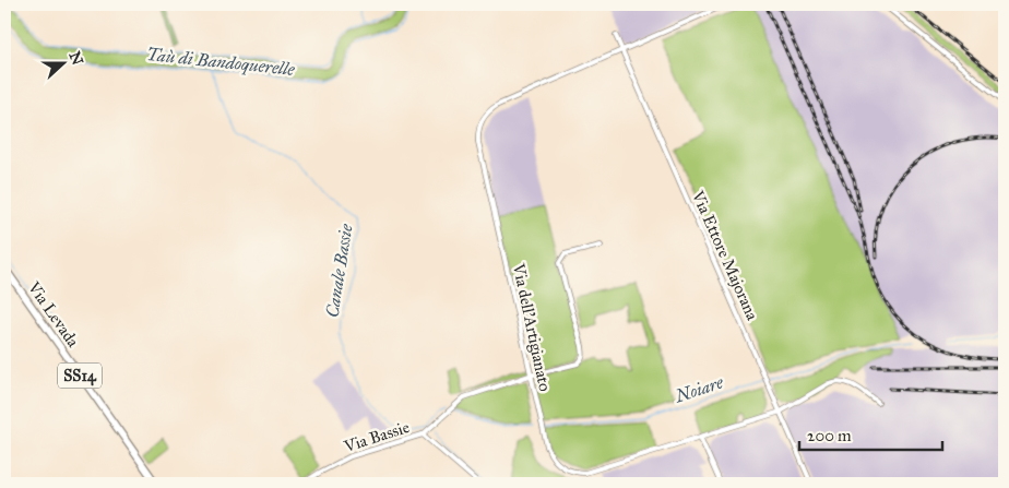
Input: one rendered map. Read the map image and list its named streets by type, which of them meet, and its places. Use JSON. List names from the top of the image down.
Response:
{
  "streets": {
    "main road": ["Via Levada", "SS14"],
    "street": ["Via Ettore Majorana", "Via dell'Artigianato", "Via Bassie"]
  },
  "crossings": [
    ["Via Ettore Majorana", "Via dell'Artigianato"]
  ],
  "water": ["Taù di Bandoquerelle", "Canale Bassie", "Noiare"],
  "scale_bar": "200 m",
  "north": "right"
}
